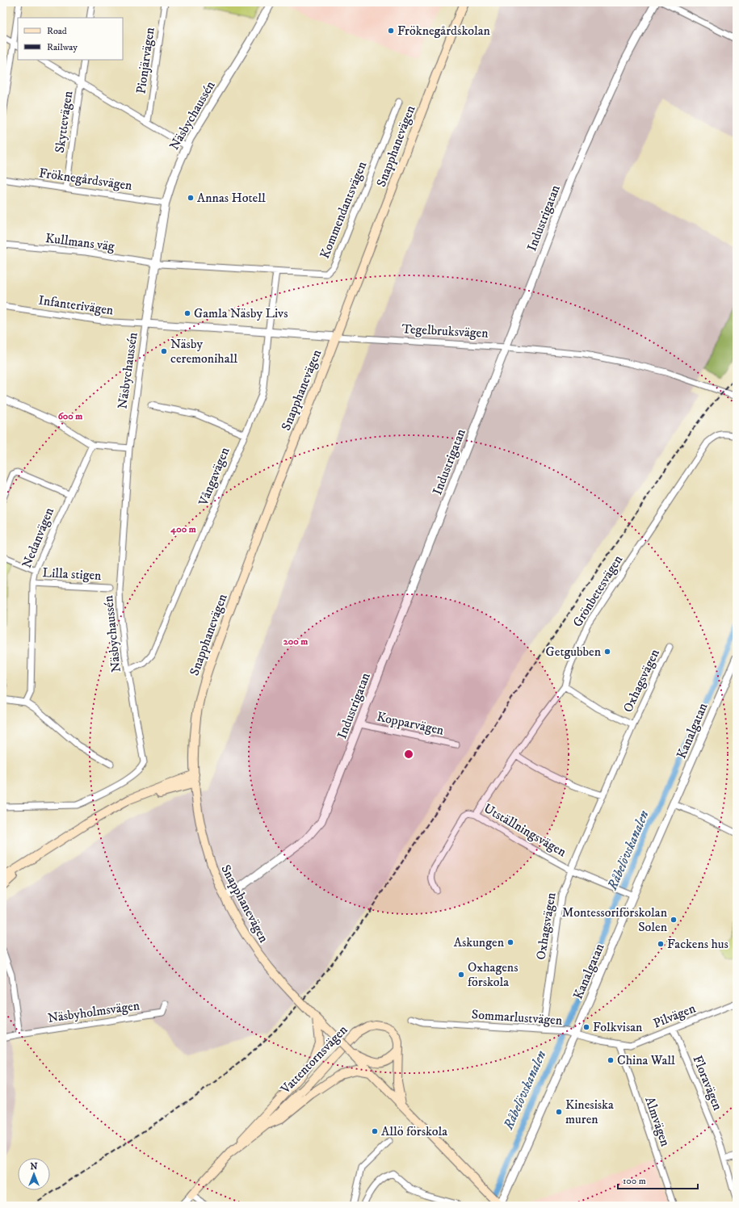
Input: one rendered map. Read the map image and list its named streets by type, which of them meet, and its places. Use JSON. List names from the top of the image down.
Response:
{
  "streets": {
    "main road": ["Snapphanevägen", "Vattentornsvägen"],
    "street": [
      "Pionjärvägen",
      "Näsbychaussén",
      "Skyttevägen",
      "Fröknegårdsvägen",
      "Kommendantsvägen",
      "Industrigatan",
      "Kullmans väg",
      "Infanterivägen",
      "Tegelbruksvägen",
      "Vångavägen",
      "Nedanvägen",
      "Lilla stigen",
      "Grönbetesvägen",
      "Oxhagsvägen",
      "Kopparvägen",
      "Kanalgatan",
      "Utställningsvägen",
      "Näsbyholmsvägen",
      "Pilvägen",
      "Sommarlustvägen",
      "Floravägen",
      "Almvägen"
    ]
  },
  "crossings": [
    ["Näsbychaussén", "Fröknegårdsvägen"],
    ["Näsbychaussén", "Kommendantsvägen"],
    ["Näsbychaussén", "Kullmans väg"],
    ["Näsbychaussén", "Infanterivägen"],
    ["Näsbychaussén", "Tegelbruksvägen"],
    ["Näsbychaussén", "Vångavägen"],
    ["Skyttevägen", "Fröknegårdsvägen"],
    ["Snapphanevägen", "Industrigatan"],
    ["Snapphanevägen", "Tegelbruksvägen"],
    ["Snapphanevägen", "Kanalgatan"],
    ["Snapphanevägen", "Vattentornsvägen"],
    ["Kommendantsvägen", "Kullmans väg"],
    ["Kommendantsvägen", "Vångavägen"],
    ["Industrigatan", "Tegelbruksvägen"],
    ["Industrigatan", "Kopparvägen"],
    ["Infanterivägen", "Tegelbruksvägen"],
    ["Tegelbruksvägen", "Vångavägen"],
    ["Nedanvägen", "Lilla stigen"],
    ["Grönbetesvägen", "Oxhagsvägen"],
    ["Grönbetesvägen", "Utställningsvägen"],
    ["Oxhagsvägen", "Utställningsvägen"],
    ["Oxhagsvägen", "Sommarlustvägen"],
    ["Kanalgatan", "Utställningsvägen"],
    ["Kanalgatan", "Sommarlustvägen"],
    ["Pilvägen", "Sommarlustvägen"],
    ["Pilvägen", "Floravägen"],
    ["Pilvägen", "Almvägen"],
    ["Sommarlustvägen", "Almvägen"]
  ],
  "water": ["Råbelövskanalen"],
  "places": [
    "Fröknegårdskolan",
    "Annas Hotell",
    "Gamla Näsby Livs",
    "Näsby ceremonihall",
    "Getgubben",
    "Montessoriförskolan Solen",
    "Askungen",
    "Fackens hus",
    "Oxhagens förskola",
    "Folkvisan",
    "China Wall",
    "Kinesiska muren",
    "Allö förskola"
  ],
  "legend": ["Road", "Railway"],
  "scale_bar": "100 m",
  "north": "top",
  "rings": ["600 m", "400 m", "200 m"]
}
